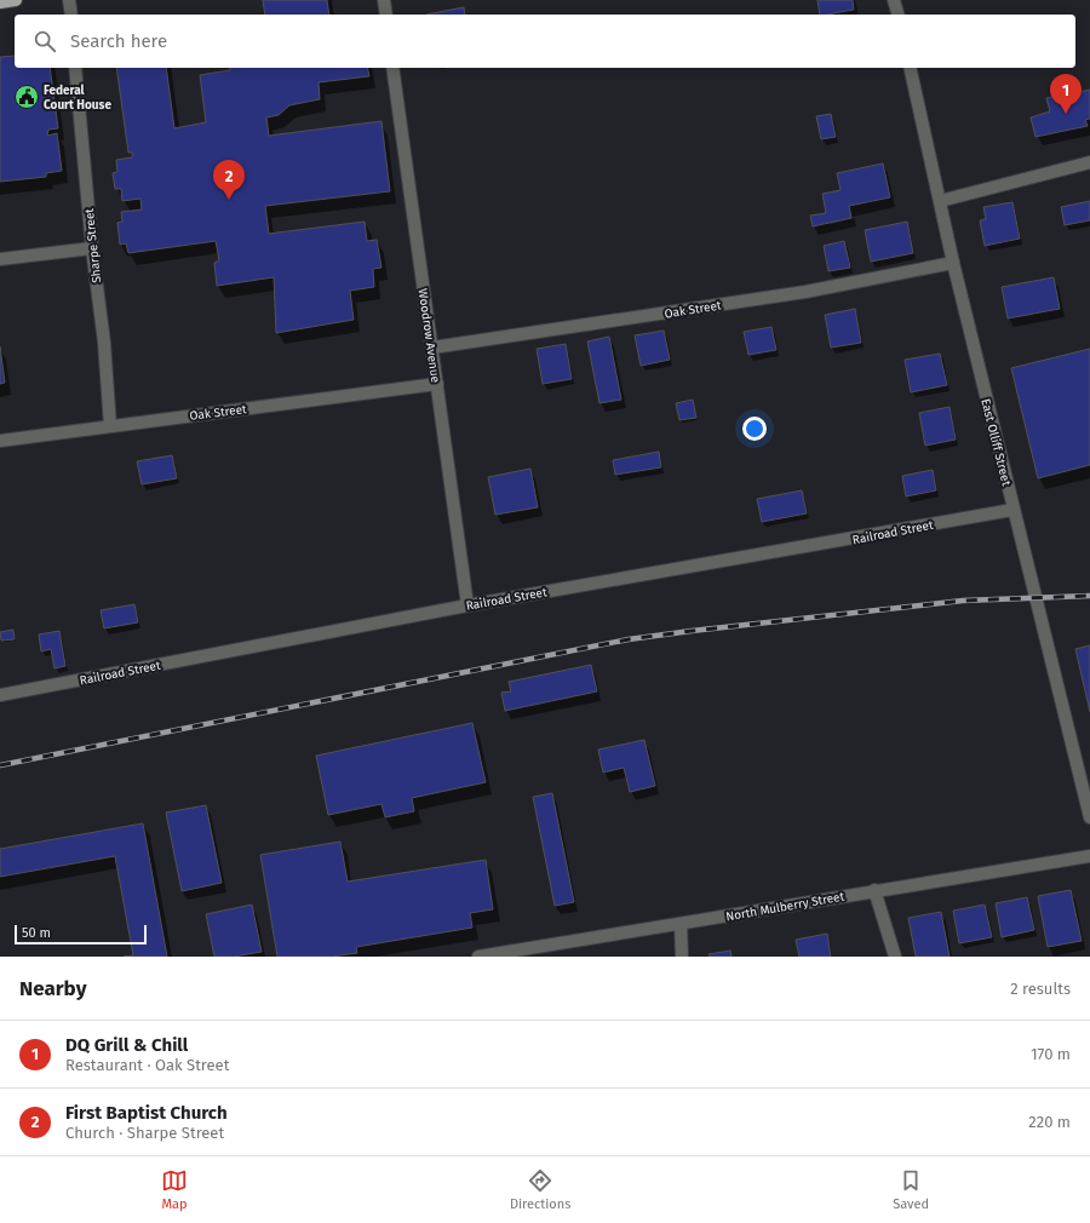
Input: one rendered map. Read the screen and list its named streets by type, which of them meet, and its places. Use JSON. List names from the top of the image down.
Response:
{
  "streets": {
    "street": [
      "Sharpe Street",
      "Oak Street",
      "Woodrow Avenue",
      "East Olliff Street",
      "Railroad Street",
      "North Mulberry Street"
    ]
  },
  "crossings": [
    ["Sharpe Street", "Oak Street"],
    ["Oak Street", "Woodrow Avenue"],
    ["Oak Street", "East Olliff Street"],
    ["Woodrow Avenue", "Railroad Street"],
    ["East Olliff Street", "Railroad Street"]
  ],
  "places": {
    "public building": ["Federal Court House"]
  },
  "scale_bar": "50 m",
  "page": {
    "search": "Search here",
    "pins": ["1", "2"],
    "scale": "50 m",
    "heading": ["Nearby", "2 results"],
    "list": [
      {
        "mark": "1",
        "name": "DQ Grill & Chill",
        "note": "Restaurant · Oak Street",
        "value": "170 m"
      },
      {
        "mark": "2",
        "name": "First Baptist Church",
        "note": "Church · Sharpe Street",
        "value": "220 m"
      }
    ],
    "nav": ["Map", "Directions", "Saved"]
  }
}
